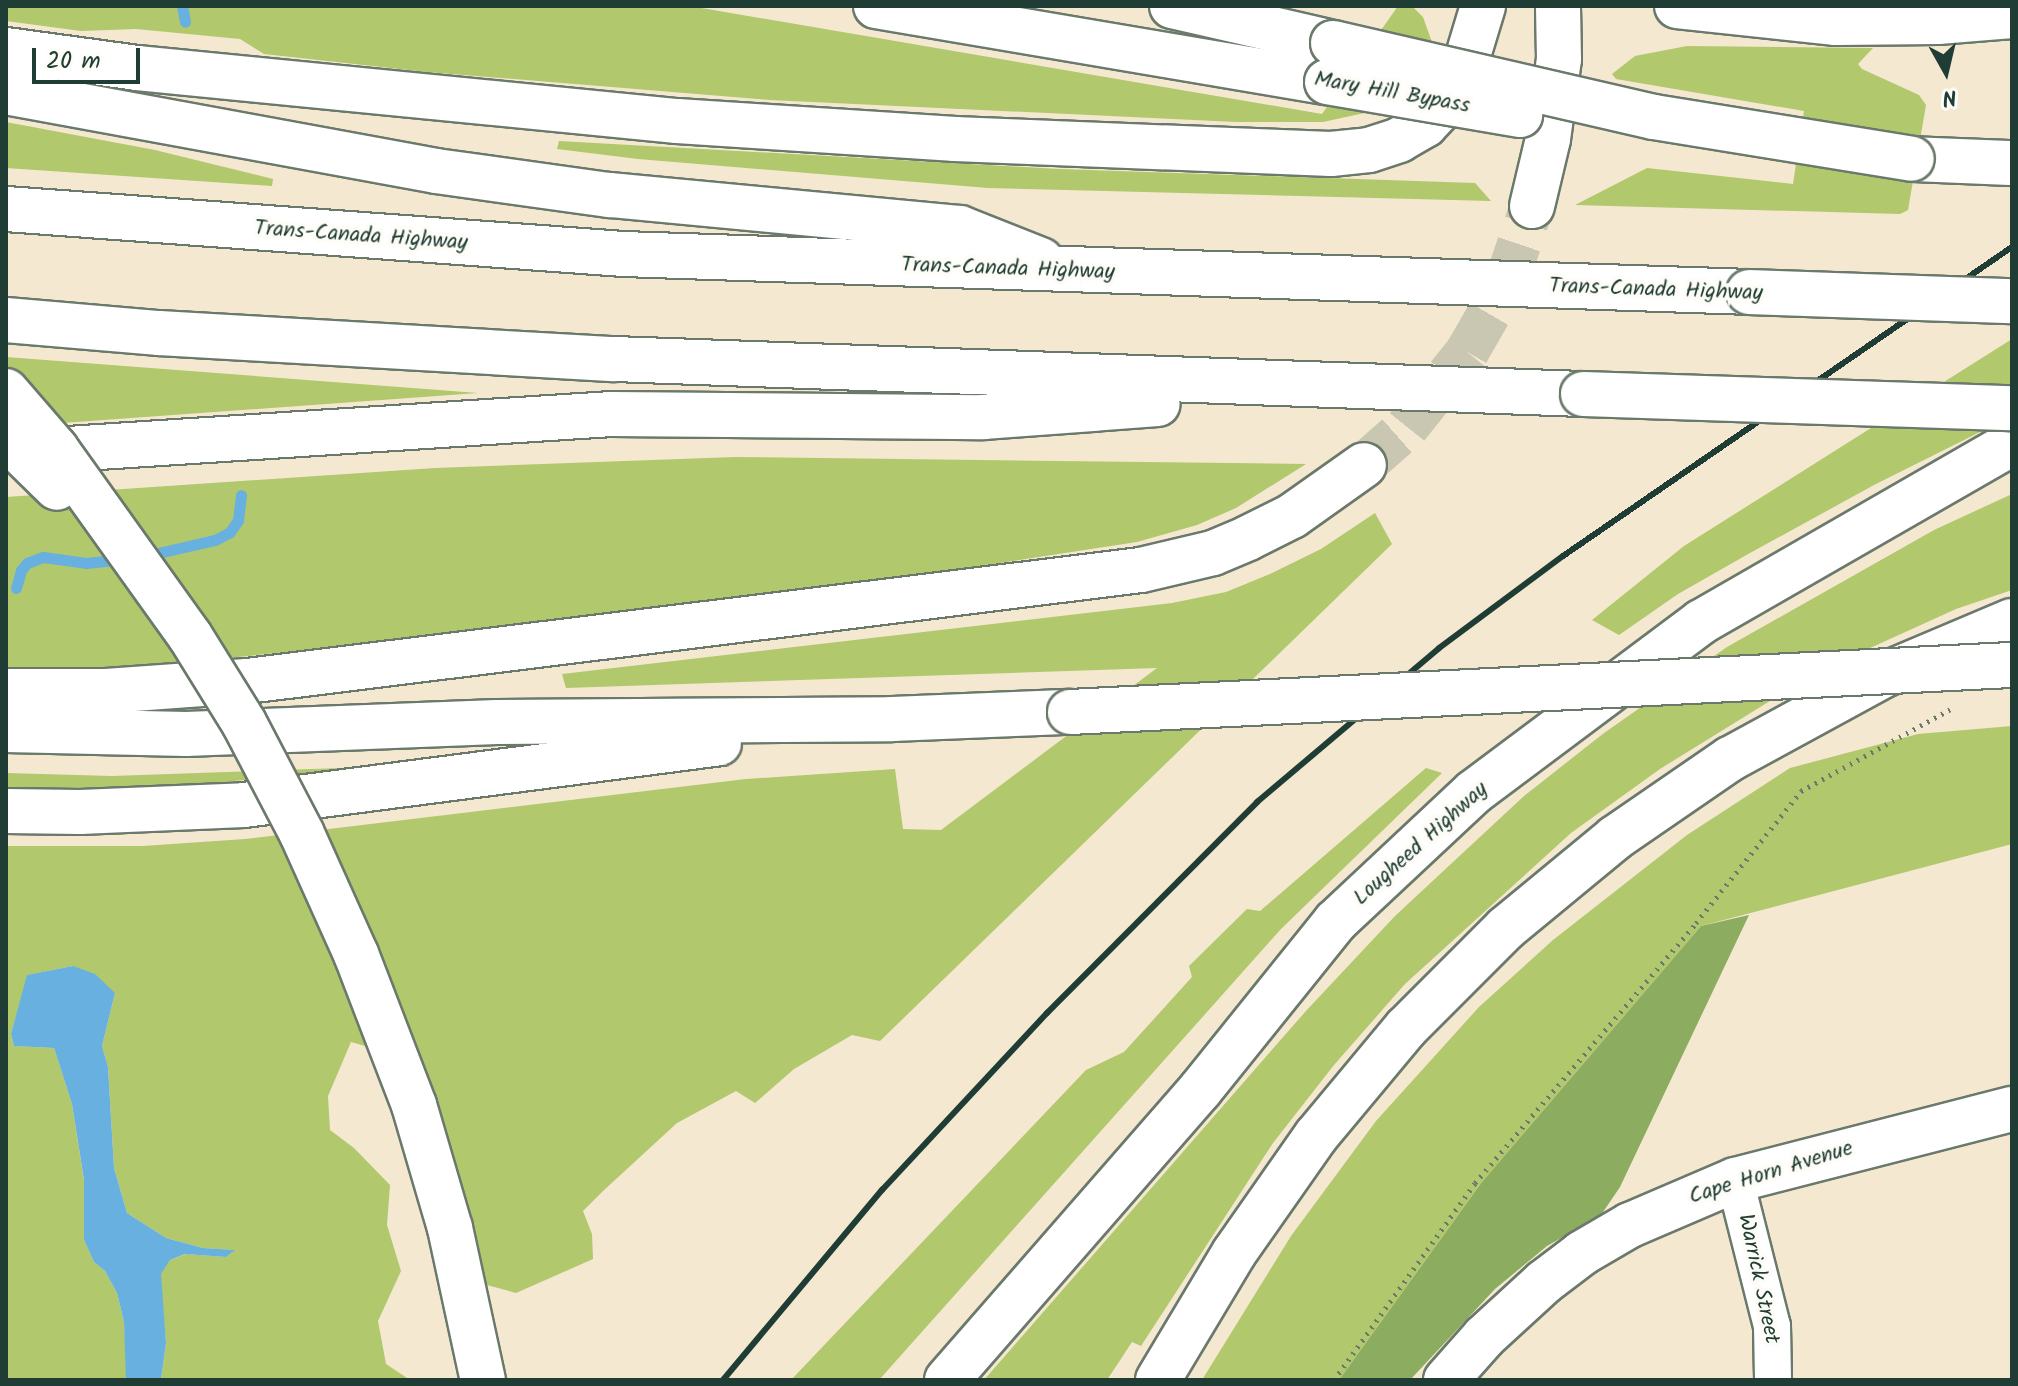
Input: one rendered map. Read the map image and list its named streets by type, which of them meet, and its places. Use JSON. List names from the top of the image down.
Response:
{
  "streets": {
    "main road": [
      "Mary Hill Bypass",
      "Trans-Canada Highway",
      "Lougheed Highway",
      "Cape Horn Avenue"
    ],
    "street": ["Warrick Street"]
  },
  "crossings": [
    ["Cape Horn Avenue", "Warrick Street"]
  ],
  "scale_bar": "20 m",
  "north": "bottom"
}
